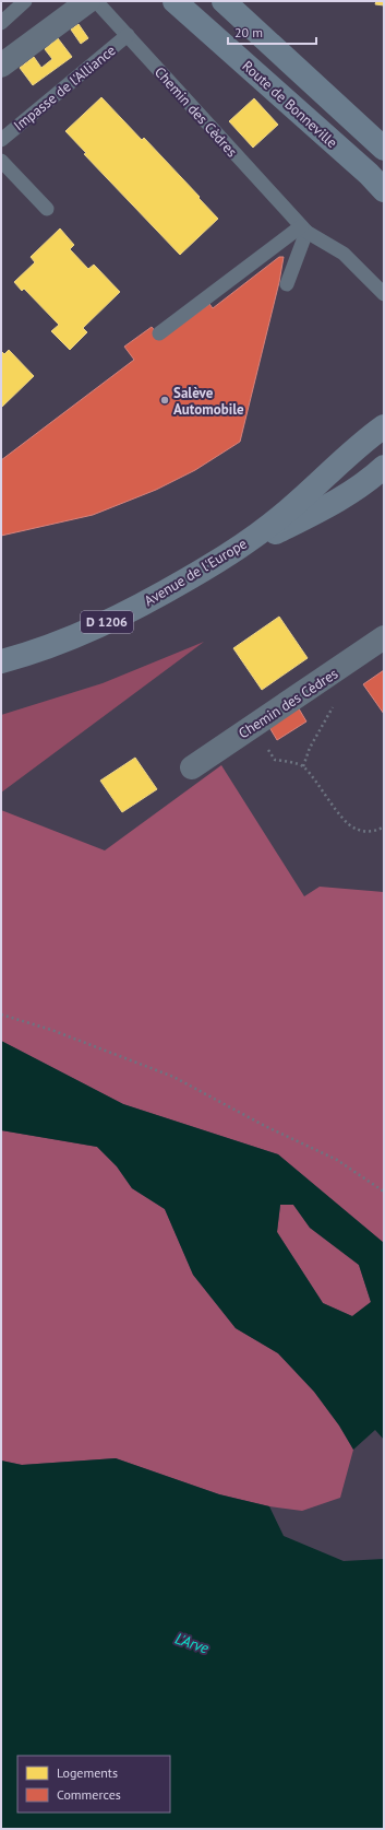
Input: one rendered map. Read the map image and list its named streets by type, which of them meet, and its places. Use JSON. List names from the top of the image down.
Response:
{
  "streets": {
    "main road": ["Route de Bonneville", "Avenue de l'Europe", "D 1206"],
    "street": ["Chemin des Cèdres"],
    "lane": ["Impasse de l'Alliance"]
  },
  "crossings": [
    ["Impasse de l'Alliance", "Chemin des Cèdres"]
  ],
  "water": ["L'Arve"],
  "places": ["Salève Automobile"],
  "legend": ["Logements", "Commerces"],
  "scale_bar": "20 m"
}
